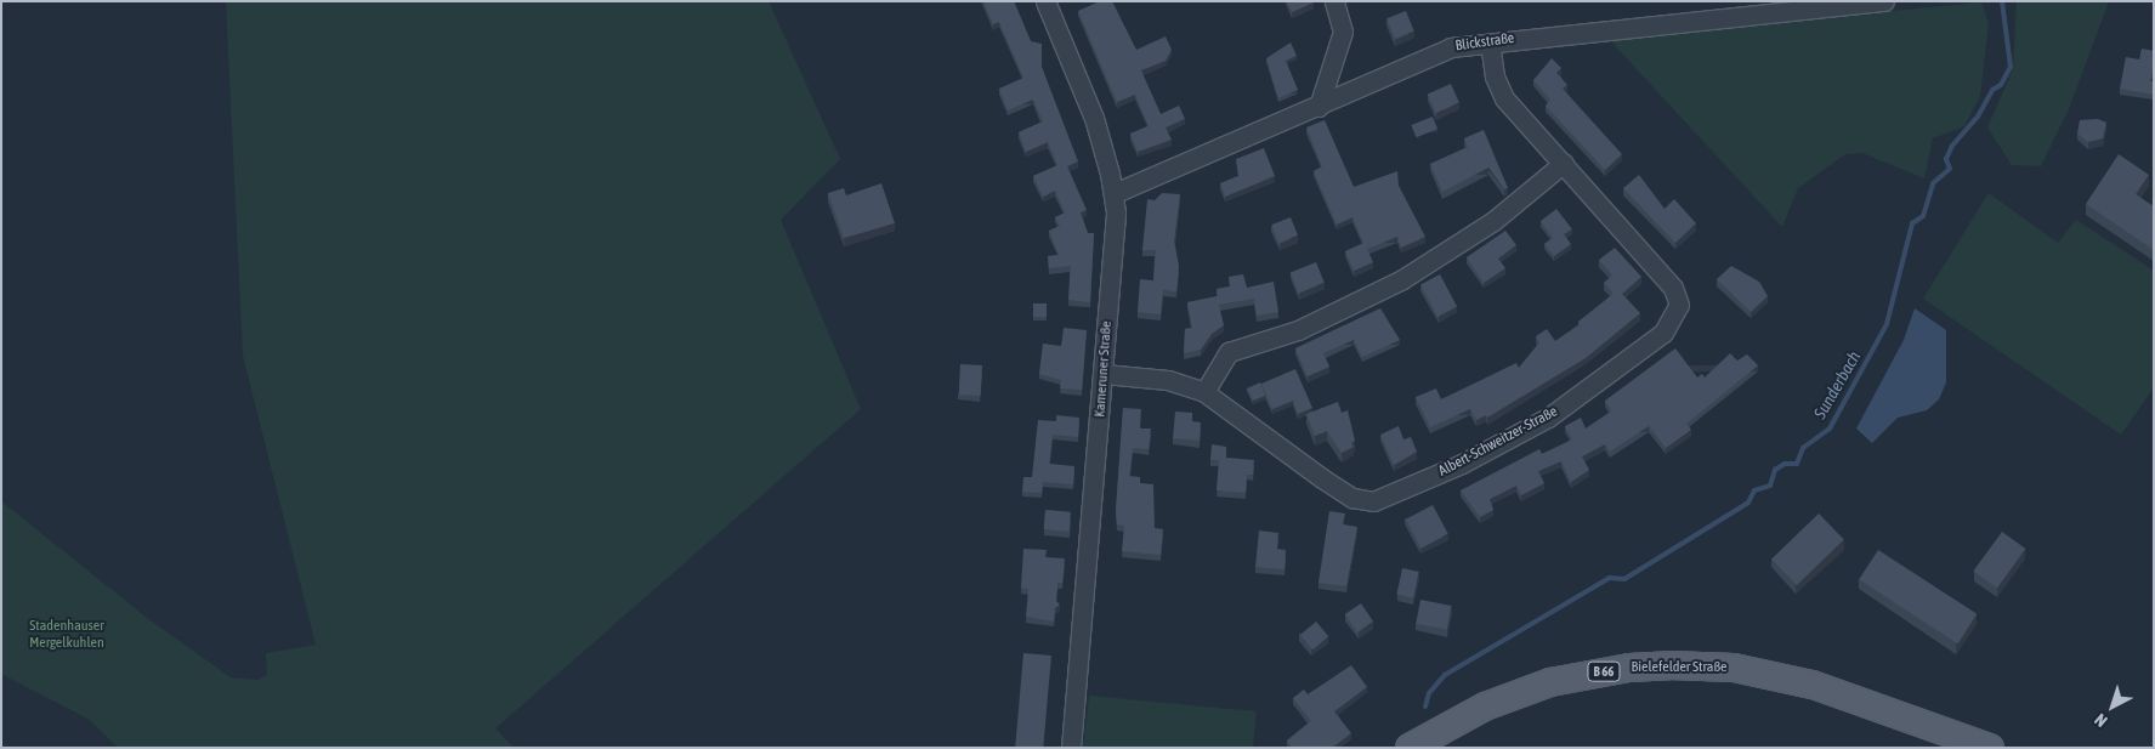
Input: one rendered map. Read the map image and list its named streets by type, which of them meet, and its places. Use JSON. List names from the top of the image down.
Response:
{
  "streets": {
    "main road": ["Bielefelder Straße", "B 66"],
    "street": ["Blickstraße", "Kameruner Straße", "Albert-Schweitzer-Straße"]
  },
  "crossings": [
    ["Blickstraße", "Kameruner Straße"],
    ["Blickstraße", "Albert-Schweitzer-Straße"],
    ["Kameruner Straße", "Albert-Schweitzer-Straße"]
  ],
  "water": ["Sunderbach"],
  "parks": ["Stadenhauser Mergelkuhlen"],
  "north": "bottom left"
}
